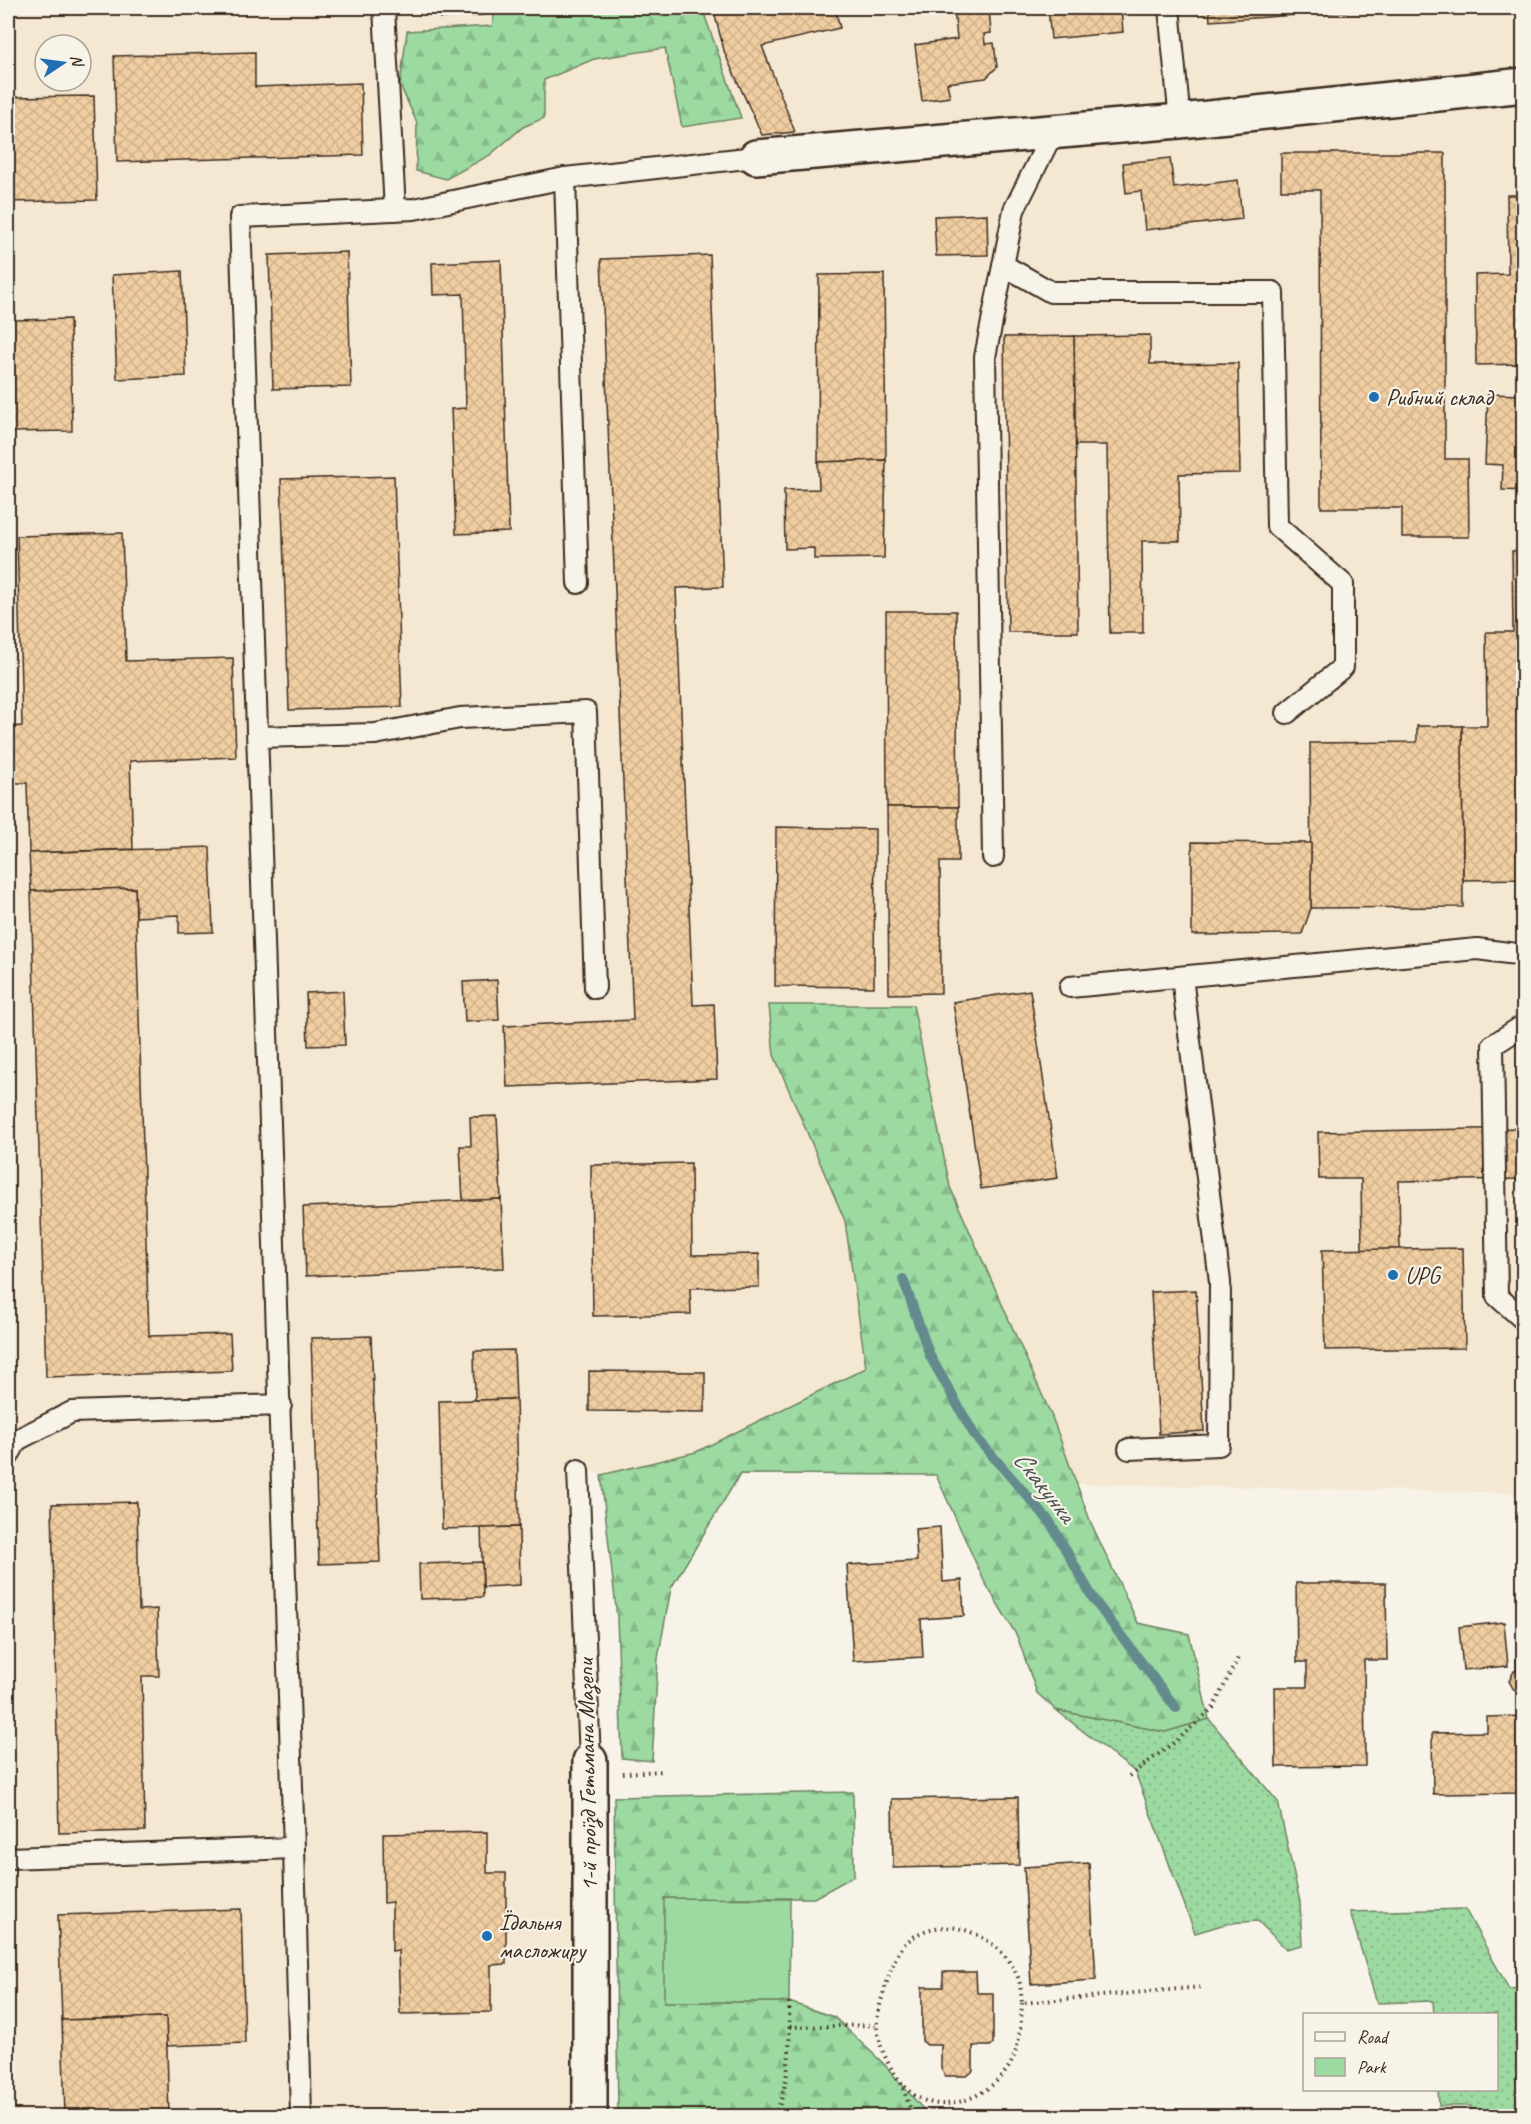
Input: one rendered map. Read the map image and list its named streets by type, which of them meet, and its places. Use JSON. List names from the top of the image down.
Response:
{
  "streets": {
    "street": ["1-й проїзд Гетьмана Мазепи"]
  },
  "water": ["Скакунка"],
  "places": ["Рибний склад", "UPG", "Їдальня масложиру"],
  "legend": ["Road", "Park"],
  "north": "right"
}
